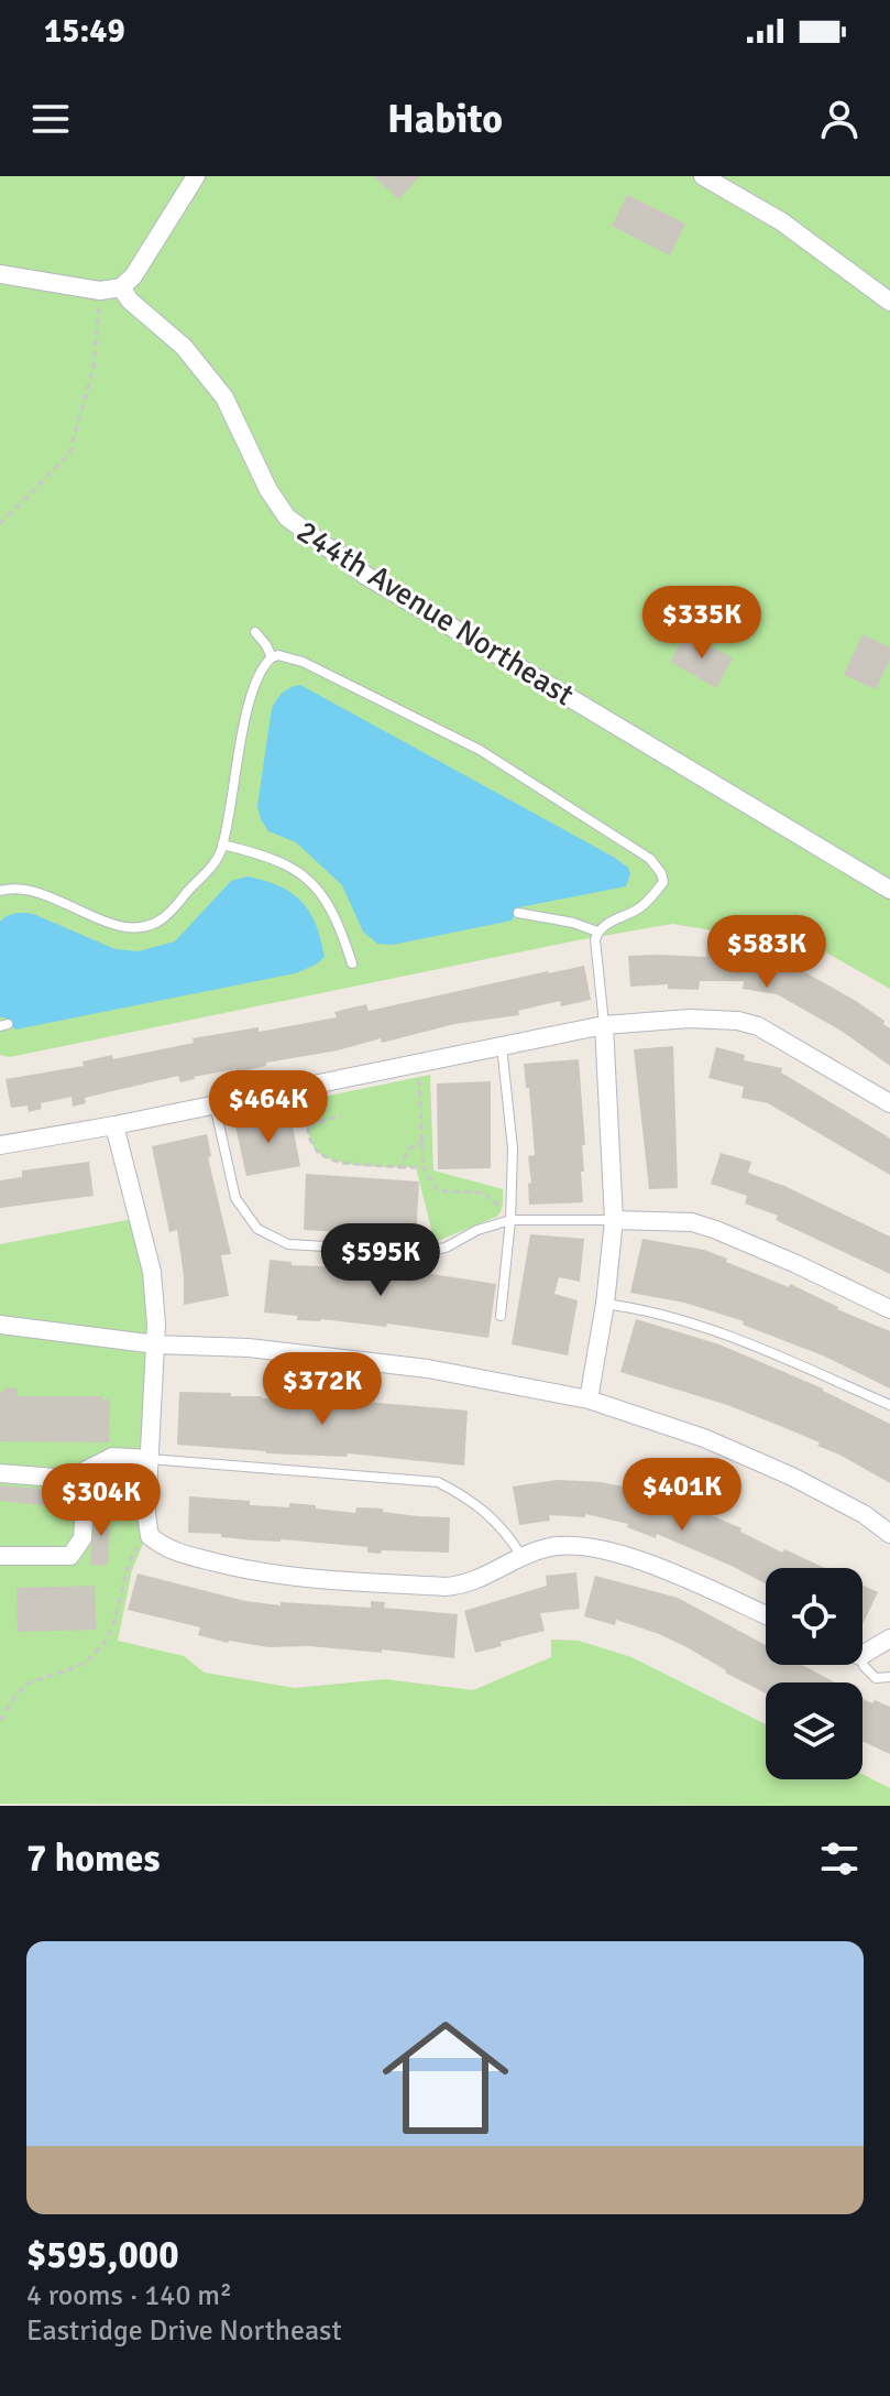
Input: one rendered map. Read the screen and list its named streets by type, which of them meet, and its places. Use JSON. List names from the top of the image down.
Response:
{
  "streets": {
    "street": ["244th Avenue Northeast"]
  },
  "page": {
    "status": "15:49",
    "header": "Habito",
    "price": [
      "$335K",
      "$583K",
      "$464K",
      "$595K",
      "$372K",
      "$401K",
      "$304K"
    ],
    "heading": "7 homes",
    "list": [
      {
        "name": "$595,000",
        "note": "4 rooms · 140 m² · Eastridge Drive Northeast"
      }
    ]
  }
}
